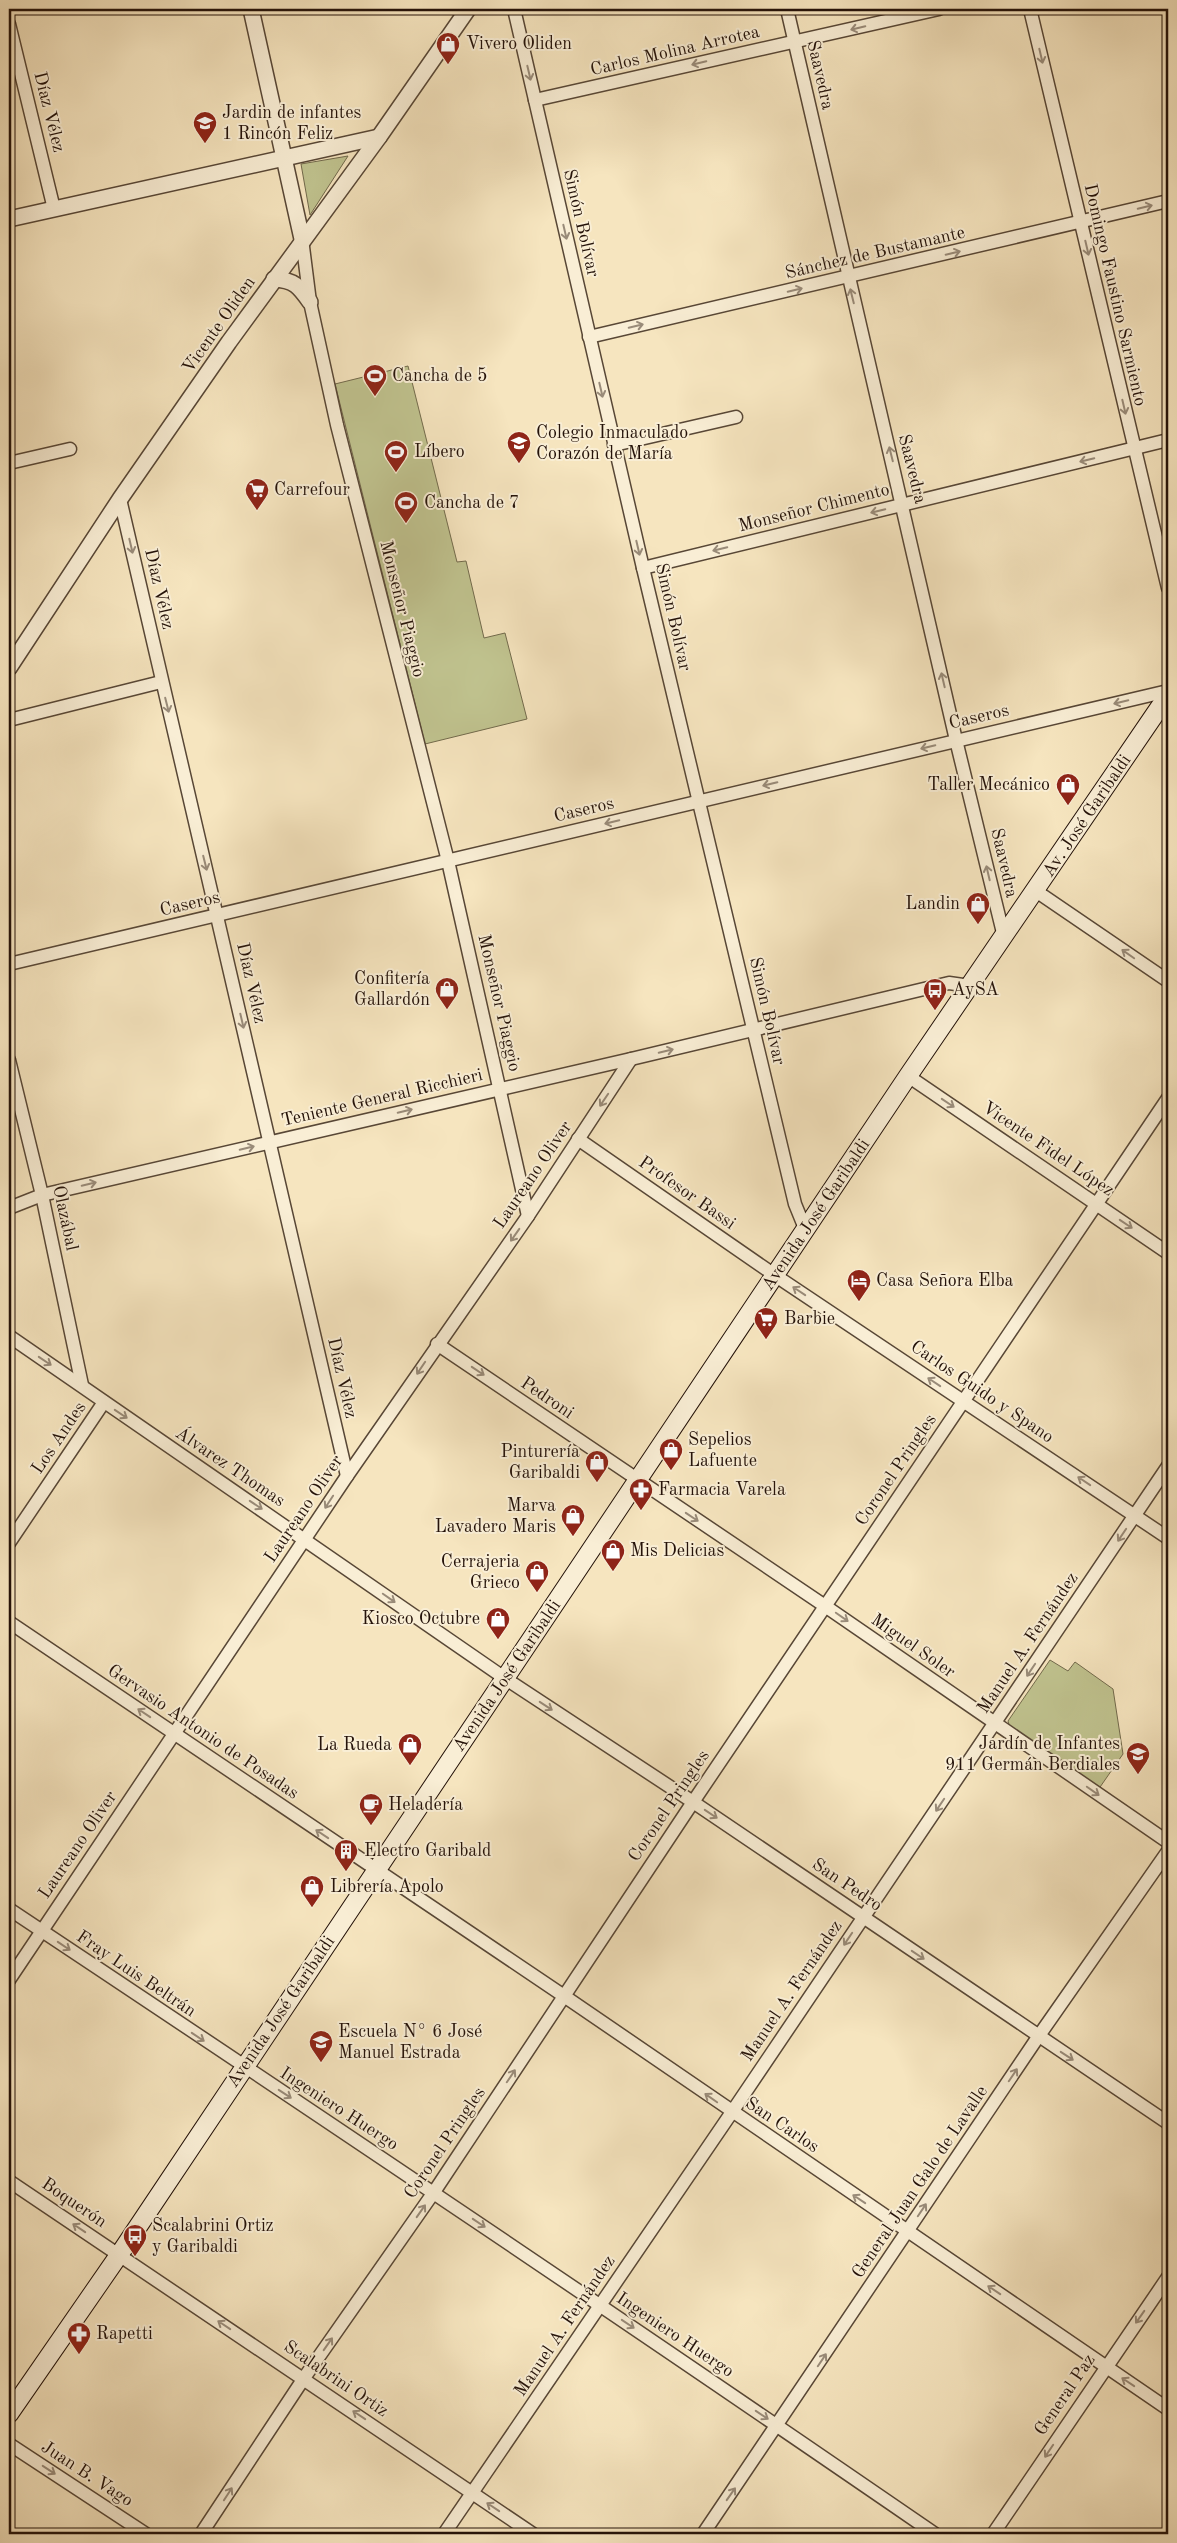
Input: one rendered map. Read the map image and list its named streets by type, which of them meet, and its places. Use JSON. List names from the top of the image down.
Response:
{
  "streets": {
    "main road": ["Av. José Garibaldi", "Avenida José Garibaldi"],
    "street": [
      "Carlos Molina Arrotea",
      "Saavedra",
      "Díaz Vélez",
      "Simón Bolívar",
      "Sánchez de Bustamante",
      "Domingo Faustino Sarmiento",
      "Vicente Oliden",
      "Monseñor Chimento",
      "Monseñor Piaggio",
      "Caseros",
      "Teniente General Ricchieri",
      "Vicente Fidel López",
      "Laureano Oliver",
      "Profesor Bassi",
      "Olazábal",
      "Carlos Guido y Spano",
      "Pedroni",
      "Los Andes",
      "Álvarez Thomas",
      "Coronel Pringles",
      "Manuel A. Fernández",
      "Miguel Soler",
      "Gervasio Antonio de Posadas",
      "San Pedro",
      "Fray Luis Beltrán",
      "Ingeniero Huergo",
      "San Carlos",
      "General Juan Galo de Lavalle",
      "Boquerón",
      "Scalabrini Ortiz",
      "General Paz",
      "Juan B. Vago"
    ]
  },
  "crossings": [
    ["Carlos Molina Arrotea", "Saavedra"],
    ["Carlos Molina Arrotea", "Simón Bolívar"],
    ["Saavedra", "Sánchez de Bustamante"],
    ["Saavedra", "Monseñor Chimento"],
    ["Saavedra", "Caseros"],
    ["Saavedra", "Av. José Garibaldi"],
    ["Saavedra", "Avenida José Garibaldi"],
    ["Díaz Vélez", "Vicente Oliden"],
    ["Díaz Vélez", "Caseros"],
    ["Díaz Vélez", "Teniente General Ricchieri"],
    ["Díaz Vélez", "Laureano Oliver"],
    ["Simón Bolívar", "Sánchez de Bustamante"],
    ["Simón Bolívar", "Monseñor Chimento"],
    ["Simón Bolívar", "Caseros"],
    ["Simón Bolívar", "Teniente General Ricchieri"],
    ["Simón Bolívar", "Avenida José Garibaldi"],
    ["Sánchez de Bustamante", "Domingo Faustino Sarmiento"],
    ["Domingo Faustino Sarmiento", "Monseñor Chimento"],
    ["Vicente Oliden", "Monseñor Piaggio"],
    ["Monseñor Piaggio", "Caseros"],
    ["Monseñor Piaggio", "Teniente General Ricchieri"],
    ["Monseñor Piaggio", "Laureano Oliver"],
    ["Av. José Garibaldi", "Avenida José Garibaldi"],
    ["Teniente General Ricchieri", "Laureano Oliver"],
    ["Teniente General Ricchieri", "Avenida José Garibaldi"],
    ["Teniente General Ricchieri", "Olazábal"],
    ["Vicente Fidel López", "Avenida José Garibaldi"],
    ["Vicente Fidel López", "Coronel Pringles"],
    ["Laureano Oliver", "Profesor Bassi"],
    ["Laureano Oliver", "Pedroni"],
    ["Laureano Oliver", "Álvarez Thomas"],
    ["Laureano Oliver", "Gervasio Antonio de Posadas"],
    ["Laureano Oliver", "Fray Luis Beltrán"],
    ["Profesor Bassi", "Avenida José Garibaldi"],
    ["Profesor Bassi", "Carlos Guido y Spano"],
    ["Avenida José Garibaldi", "Carlos Guido y Spano"],
    ["Avenida José Garibaldi", "Pedroni"],
    ["Avenida José Garibaldi", "Álvarez Thomas"],
    ["Avenida José Garibaldi", "Miguel Soler"],
    ["Avenida José Garibaldi", "Gervasio Antonio de Posadas"],
    ["Avenida José Garibaldi", "San Pedro"],
    ["Avenida José Garibaldi", "Fray Luis Beltrán"],
    ["Avenida José Garibaldi", "Ingeniero Huergo"],
    ["Avenida José Garibaldi", "San Carlos"],
    ["Avenida José Garibaldi", "Boquerón"],
    ["Avenida José Garibaldi", "Scalabrini Ortiz"],
    ["Olazábal", "Álvarez Thomas"],
    ["Carlos Guido y Spano", "Coronel Pringles"],
    ["Carlos Guido y Spano", "Manuel A. Fernández"],
    ["Pedroni", "Miguel Soler"],
    ["Los Andes", "Álvarez Thomas"],
    ["Álvarez Thomas", "San Pedro"],
    ["Coronel Pringles", "Miguel Soler"],
    ["Coronel Pringles", "San Pedro"],
    ["Coronel Pringles", "Ingeniero Huergo"],
    ["Coronel Pringles", "San Carlos"],
    ["Coronel Pringles", "Scalabrini Ortiz"],
    ["Manuel A. Fernández", "Miguel Soler"],
    ["Manuel A. Fernández", "San Pedro"],
    ["Manuel A. Fernández", "Ingeniero Huergo"],
    ["Manuel A. Fernández", "San Carlos"],
    ["Manuel A. Fernández", "Scalabrini Ortiz"],
    ["Gervasio Antonio de Posadas", "San Carlos"],
    ["San Pedro", "General Juan Galo de Lavalle"],
    ["Fray Luis Beltrán", "Ingeniero Huergo"],
    ["Ingeniero Huergo", "General Juan Galo de Lavalle"],
    ["San Carlos", "General Juan Galo de Lavalle"],
    ["San Carlos", "General Paz"],
    ["Boquerón", "Scalabrini Ortiz"]
  ],
  "one_way": [
    "Carlos Molina Arrotea",
    "Saavedra",
    "Díaz Vélez",
    "Simón Bolívar",
    "Sánchez de Bustamante",
    "Domingo Faustino Sarmiento",
    "Monseñor Chimento",
    "Caseros",
    "Teniente General Ricchieri",
    "Vicente Fidel López",
    "Laureano Oliver",
    "Carlos Guido y Spano",
    "Pedroni",
    "Álvarez Thomas",
    "Coronel Pringles",
    "Manuel A. Fernández",
    "Miguel Soler",
    "Gervasio Antonio de Posadas",
    "San Pedro",
    "Fray Luis Beltrán",
    "Ingeniero Huergo",
    "San Carlos",
    "General Juan Galo de Lavalle",
    "Boquerón",
    "Scalabrini Ortiz",
    "General Paz",
    "Juan B. Vago"
  ],
  "places": {
    "shop": [
      "Vivero Oliden",
      "Taller Mecánico",
      "Landin",
      "Confitería Gallardón",
      "Sepelios Lafuente",
      "Pinturería Garibaldi",
      "Marva Lavadero Maris",
      "Mis Delicias",
      "Cerrajeria Grieco",
      "Kiosco Octubre",
      "La Rueda",
      "Librería Apolo"
    ],
    "school or university": [
      "Jardin de infantes 1 Rincón Feliz",
      "Colegio Inmaculado Corazón de María",
      "Jardín de Infantes 911 Germán Berdiales",
      "Escuela N° 6 José Manuel Estrada"
    ],
    "sports": ["Cancha de 5", "Líbero", "Cancha de 7"],
    "supermarket": ["Carrefour", "Barbie"],
    "bus stop": ["AySA", "Scalabrini Ortiz y Garibaldi"],
    "hotel": ["Casa Señora Elba"],
    "pharmacy": ["Farmacia Varela", "Rapetti"],
    "cafe": ["Heladería"],
    "building": ["Electro Garibald"]
  }
}
